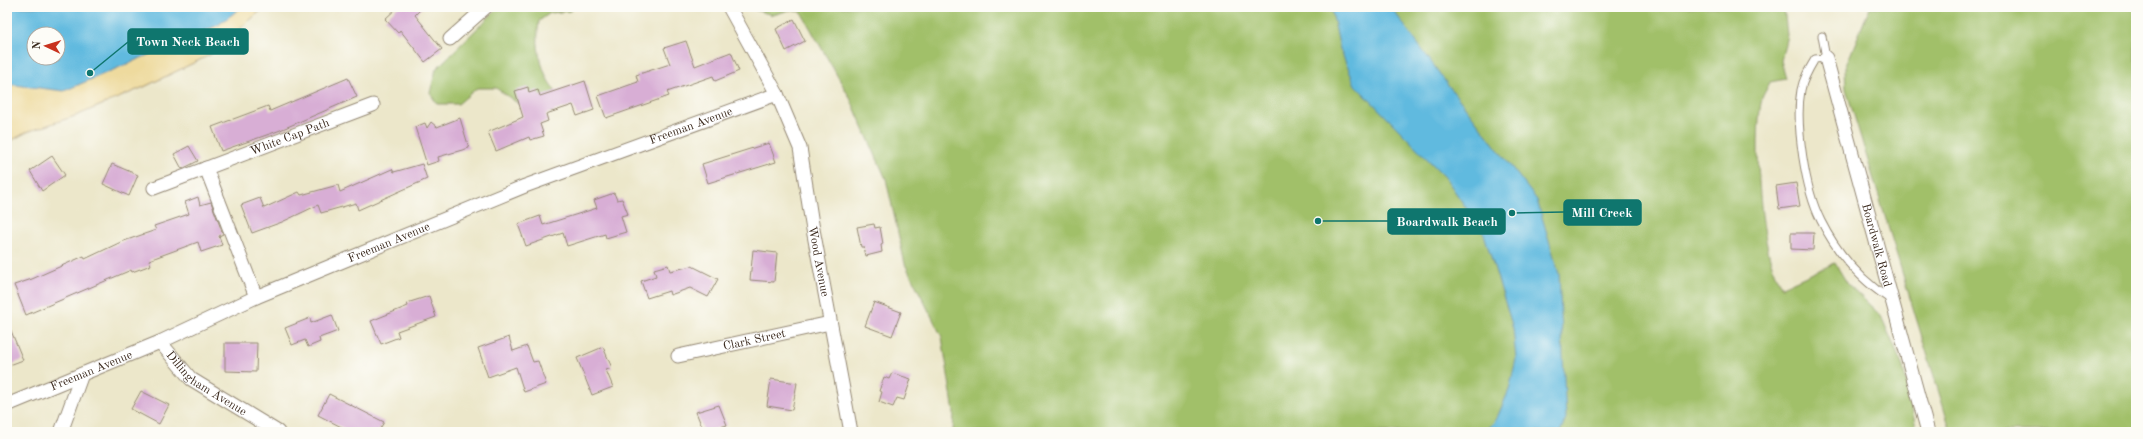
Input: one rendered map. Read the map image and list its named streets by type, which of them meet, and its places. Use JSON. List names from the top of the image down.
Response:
{
  "streets": {
    "street": [
      "Freeman Avenue",
      "White Cap Path",
      "Boardwalk Road",
      "Wood Avenue",
      "Clark Street",
      "Dillingham Avenue"
    ]
  },
  "crossings": [
    ["Freeman Avenue", "Wood Avenue"],
    ["Freeman Avenue", "Dillingham Avenue"],
    ["Wood Avenue", "Clark Street"]
  ],
  "places": ["Town Neck Beach", "Mill Creek", "Boardwalk Beach"],
  "north": "left"
}
